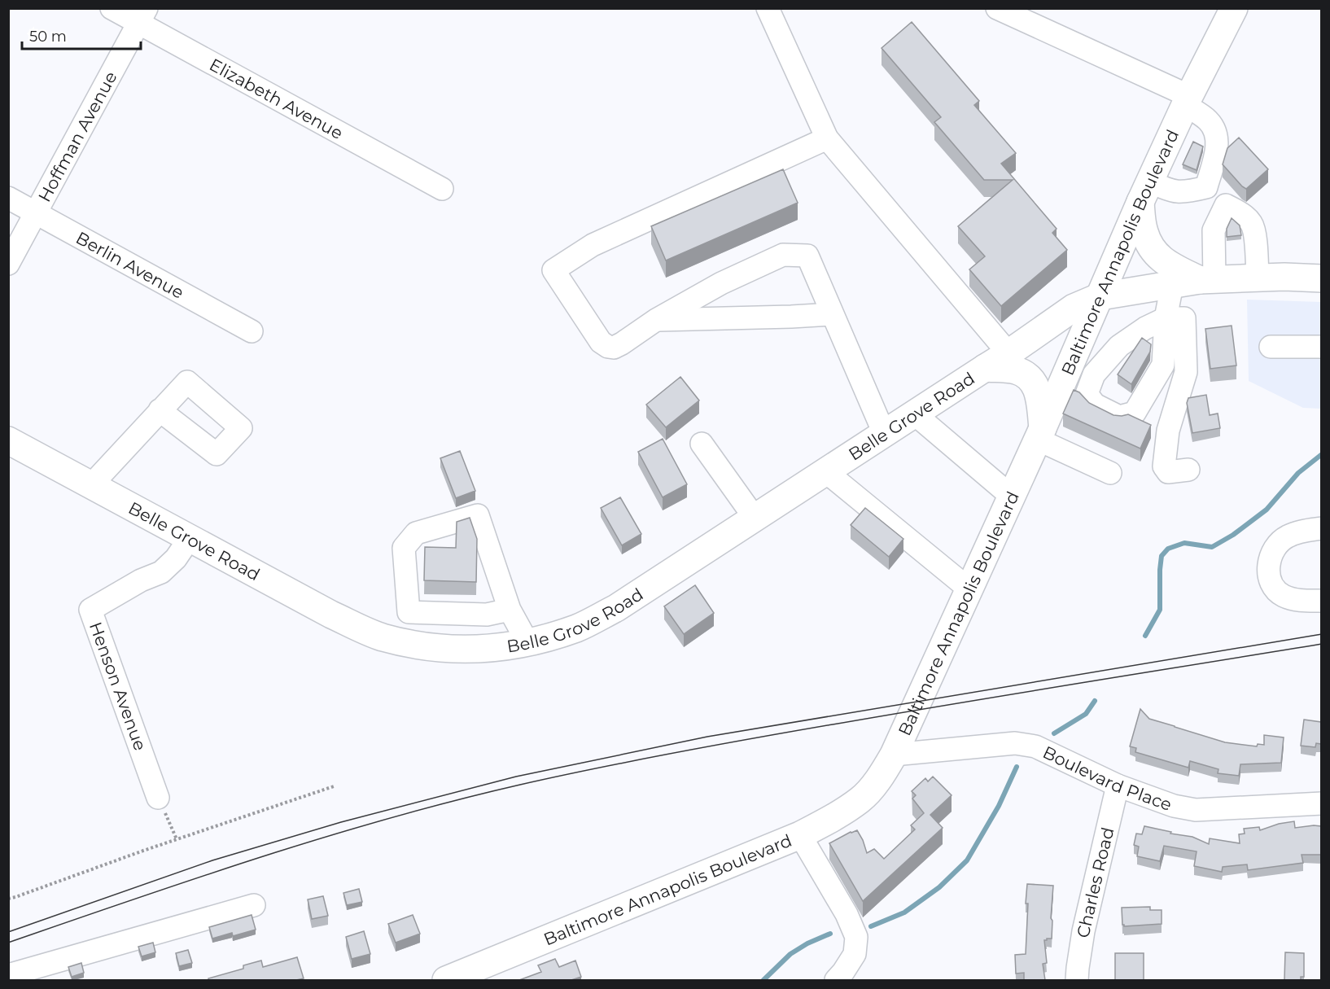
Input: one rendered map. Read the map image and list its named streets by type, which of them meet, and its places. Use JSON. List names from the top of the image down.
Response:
{
  "streets": {
    "main road": ["Baltimore Annapolis Boulevard", "Belle Grove Road"],
    "street": [
      "Elizabeth Avenue",
      "Hoffman Avenue",
      "Berlin Avenue",
      "Henson Avenue",
      "Boulevard Place",
      "Charles Road"
    ]
  },
  "crossings": [
    ["Elizabeth Avenue", "Hoffman Avenue"],
    ["Hoffman Avenue", "Berlin Avenue"],
    ["Baltimore Annapolis Boulevard", "Belle Grove Road"],
    ["Baltimore Annapolis Boulevard", "Boulevard Place"],
    ["Belle Grove Road", "Henson Avenue"],
    ["Boulevard Place", "Charles Road"]
  ],
  "scale_bar": "50 m"
}
